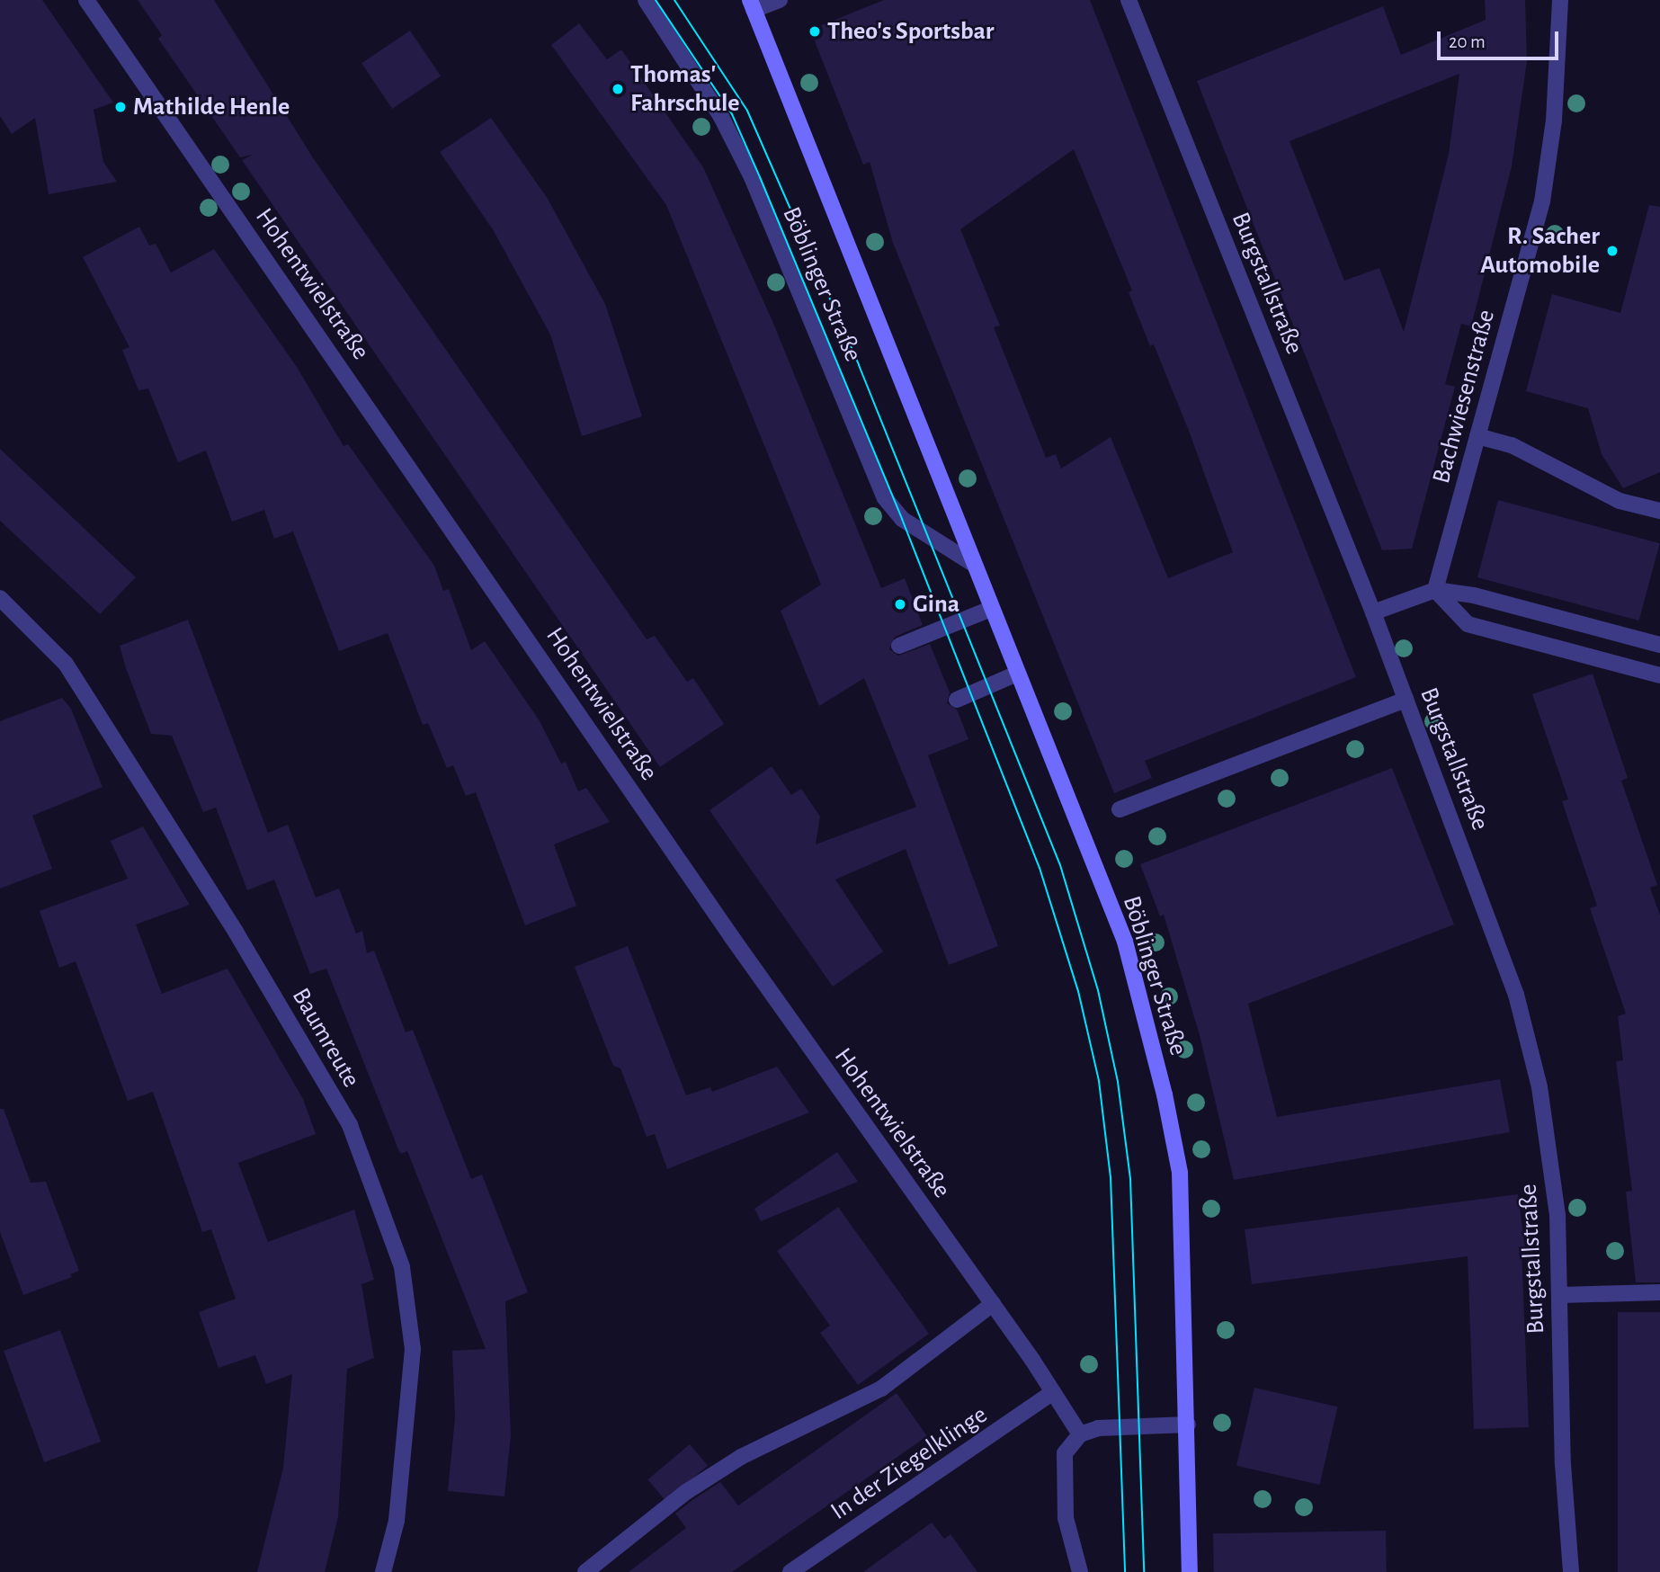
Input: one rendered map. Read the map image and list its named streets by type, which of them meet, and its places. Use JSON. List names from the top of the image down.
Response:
{
  "streets": {
    "street": [
      "Burgstallstraße",
      "Hohentwielstraße",
      "Böblinger Straße",
      "Bachwiesenstraße",
      "Baumreute",
      "In der Ziegelklinge"
    ]
  },
  "crossings": [
    ["Hohentwielstraße", "In der Ziegelklinge"]
  ],
  "places": [
    "Theo's Sportsbar",
    "Thomas' Fahrschule",
    "Mathilde Henle",
    "R. Sacher Automobile",
    "Gina"
  ],
  "scale_bar": "20 m"
}
